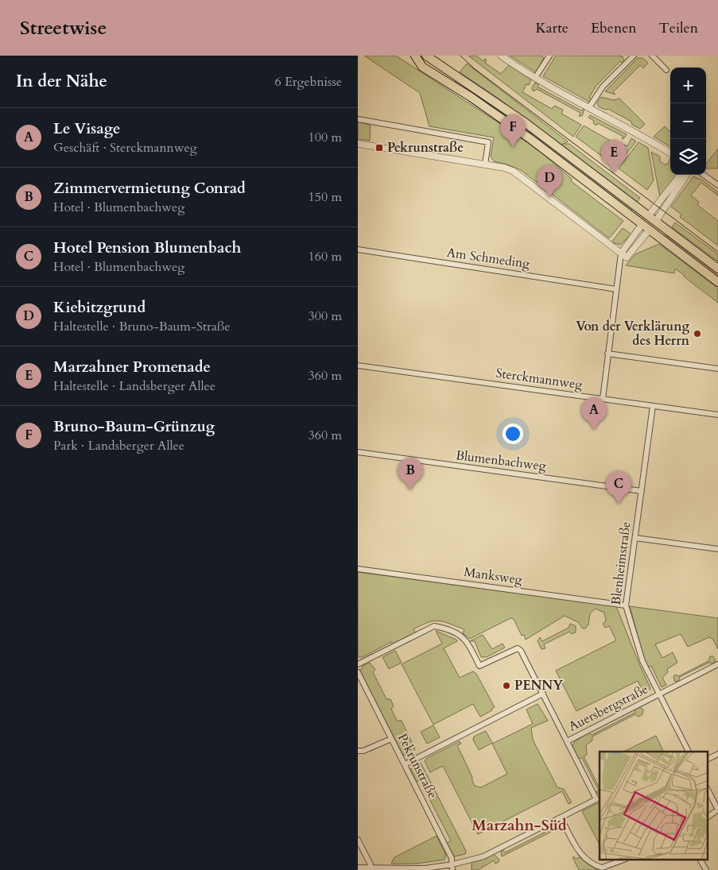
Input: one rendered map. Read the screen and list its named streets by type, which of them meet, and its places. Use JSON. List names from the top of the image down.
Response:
{
  "streets": {
    "street": [
      "Am Schmeding",
      "Sterckmannweg",
      "Blumenbachweg",
      "Blenheimstraße",
      "Manksweg",
      "Auersbergstraße",
      "Pekrunstraße"
    ]
  },
  "crossings": [
    ["Sterckmannweg", "Blenheimstraße"],
    ["Blumenbachweg", "Blenheimstraße"],
    ["Blenheimstraße", "Manksweg"],
    ["Blenheimstraße", "Auersbergstraße"]
  ],
  "districts": ["Marzahn-Süd"],
  "places": {
    "transit": ["Pekrunstraße"],
    "other": ["Von der Verklärung des Herrn", "PENNY"]
  },
  "page": {
    "header": "Streetwise",
    "nav": ["Karte", "Ebenen", "Teilen"],
    "heading": ["In der Nähe", "6 Ergebnisse"],
    "map_buttons": ["+", "−"],
    "list": [
      {
        "mark": "A",
        "name": "Le Visage",
        "note": "Geschäft · Sterckmannweg",
        "value": "100 m"
      },
      {
        "mark": "B",
        "name": "Zimmervermietung Conrad",
        "note": "Hotel · Blumenbachweg",
        "value": "150 m"
      },
      {
        "mark": "C",
        "name": "Hotel Pension Blumenbach",
        "note": "Hotel · Blumenbachweg",
        "value": "160 m"
      },
      {
        "mark": "D",
        "name": "Kiebitzgrund",
        "note": "Haltestelle · Bruno-Baum-Straße",
        "value": "300 m"
      },
      {
        "mark": "E",
        "name": "Marzahner Promenade",
        "note": "Haltestelle · Landsberger Allee",
        "value": "360 m"
      },
      {
        "mark": "F",
        "name": "Bruno-Baum-Grünzug",
        "note": "Park · Landsberger Allee",
        "value": "360 m"
      }
    ],
    "pins": [
      "F",
      "E",
      "D",
      "A",
      "B",
      "C"
    ]
  }
}
